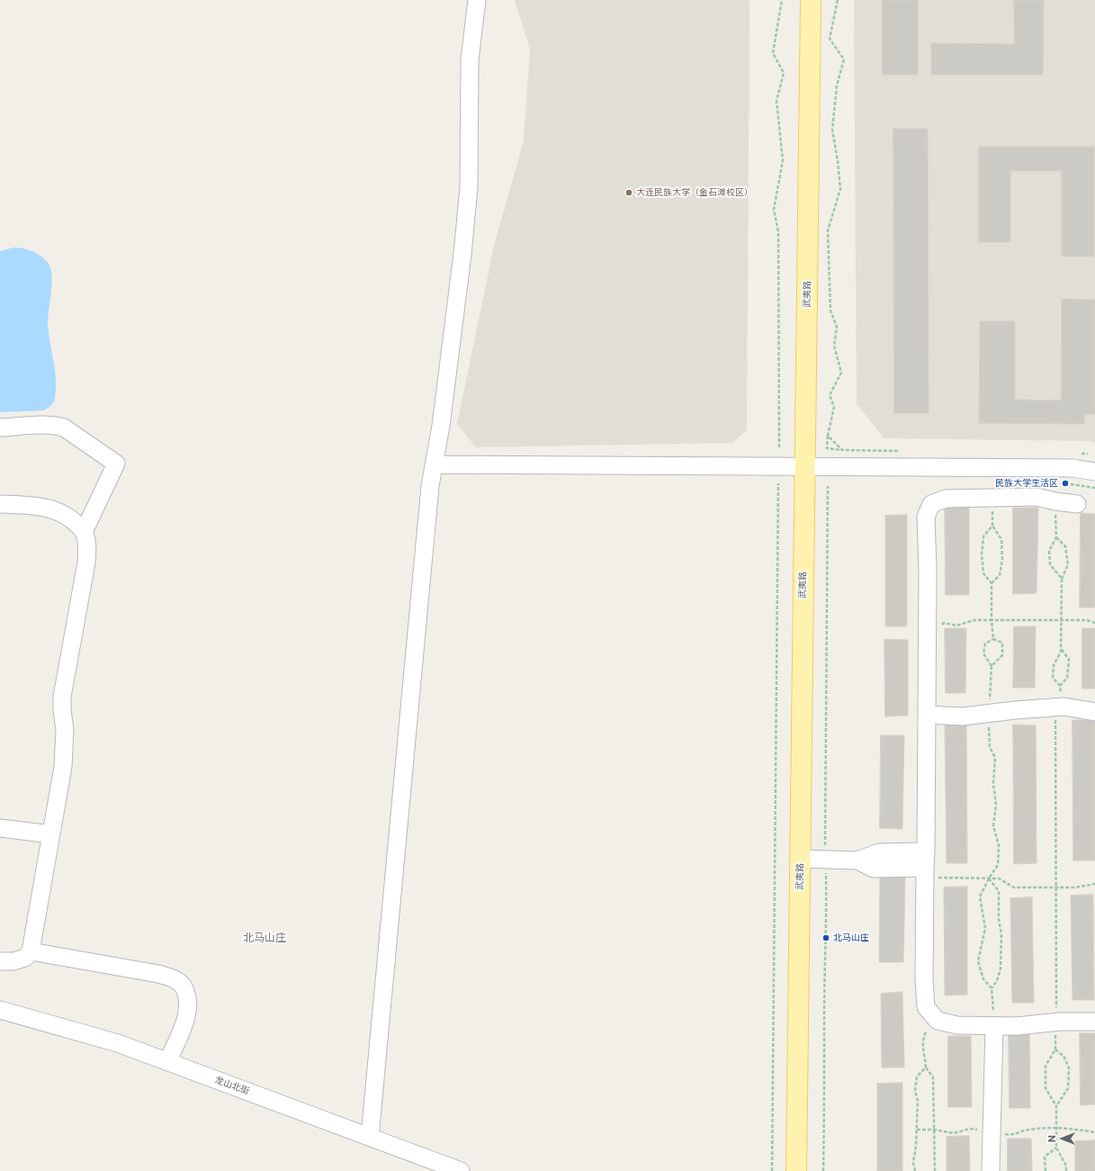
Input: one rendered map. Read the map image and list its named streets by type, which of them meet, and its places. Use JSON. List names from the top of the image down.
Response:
{
  "streets": {
    "main road": ["武夷路"],
    "street": ["龙山北街"]
  },
  "districts": ["北马山庄"],
  "places": ["大连民族大学（金石滩校区）", "民族大学生活区", "北马山庄"],
  "north": "left"
}
